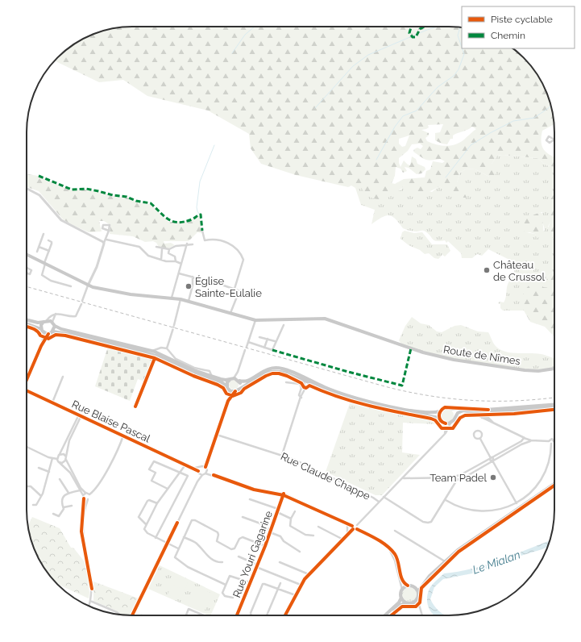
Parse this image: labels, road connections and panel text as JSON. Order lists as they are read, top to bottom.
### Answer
{
  "streets": {
    "main road": ["Route de Nîmes"],
    "street": ["Rue Blaise Pascal", "Rue Claude Chappe", "Rue Youri Gagarine"]
  },
  "water": ["Le Mialan"],
  "places": ["Château de Crussol", "Église Sainte-Eulalie", "Team Padel"],
  "legend": ["Piste cyclable", "Chemin"]
}
